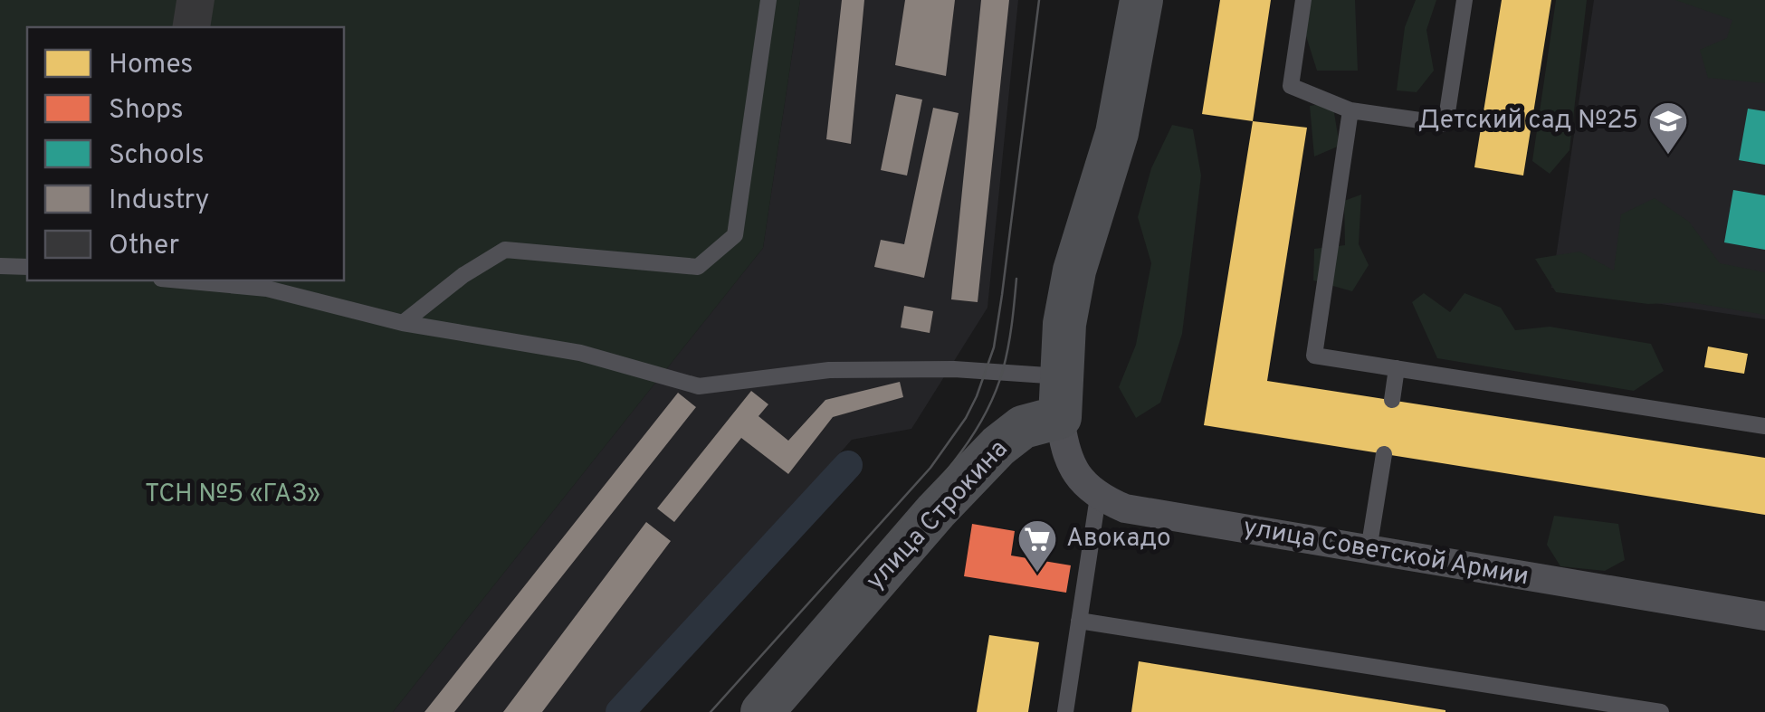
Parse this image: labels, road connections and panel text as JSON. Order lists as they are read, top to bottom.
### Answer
{
  "streets": {
    "street": ["улица Строкина", "улица Советской Армии"]
  },
  "parks": ["ТСН №5 «ГАЗ»"],
  "places": {
    "school or university": ["Детский сад №25"],
    "supermarket": ["Авокадо"]
  },
  "legend": [
    "Homes",
    "Shops",
    "Schools",
    "Industry",
    "Other"
  ]
}
